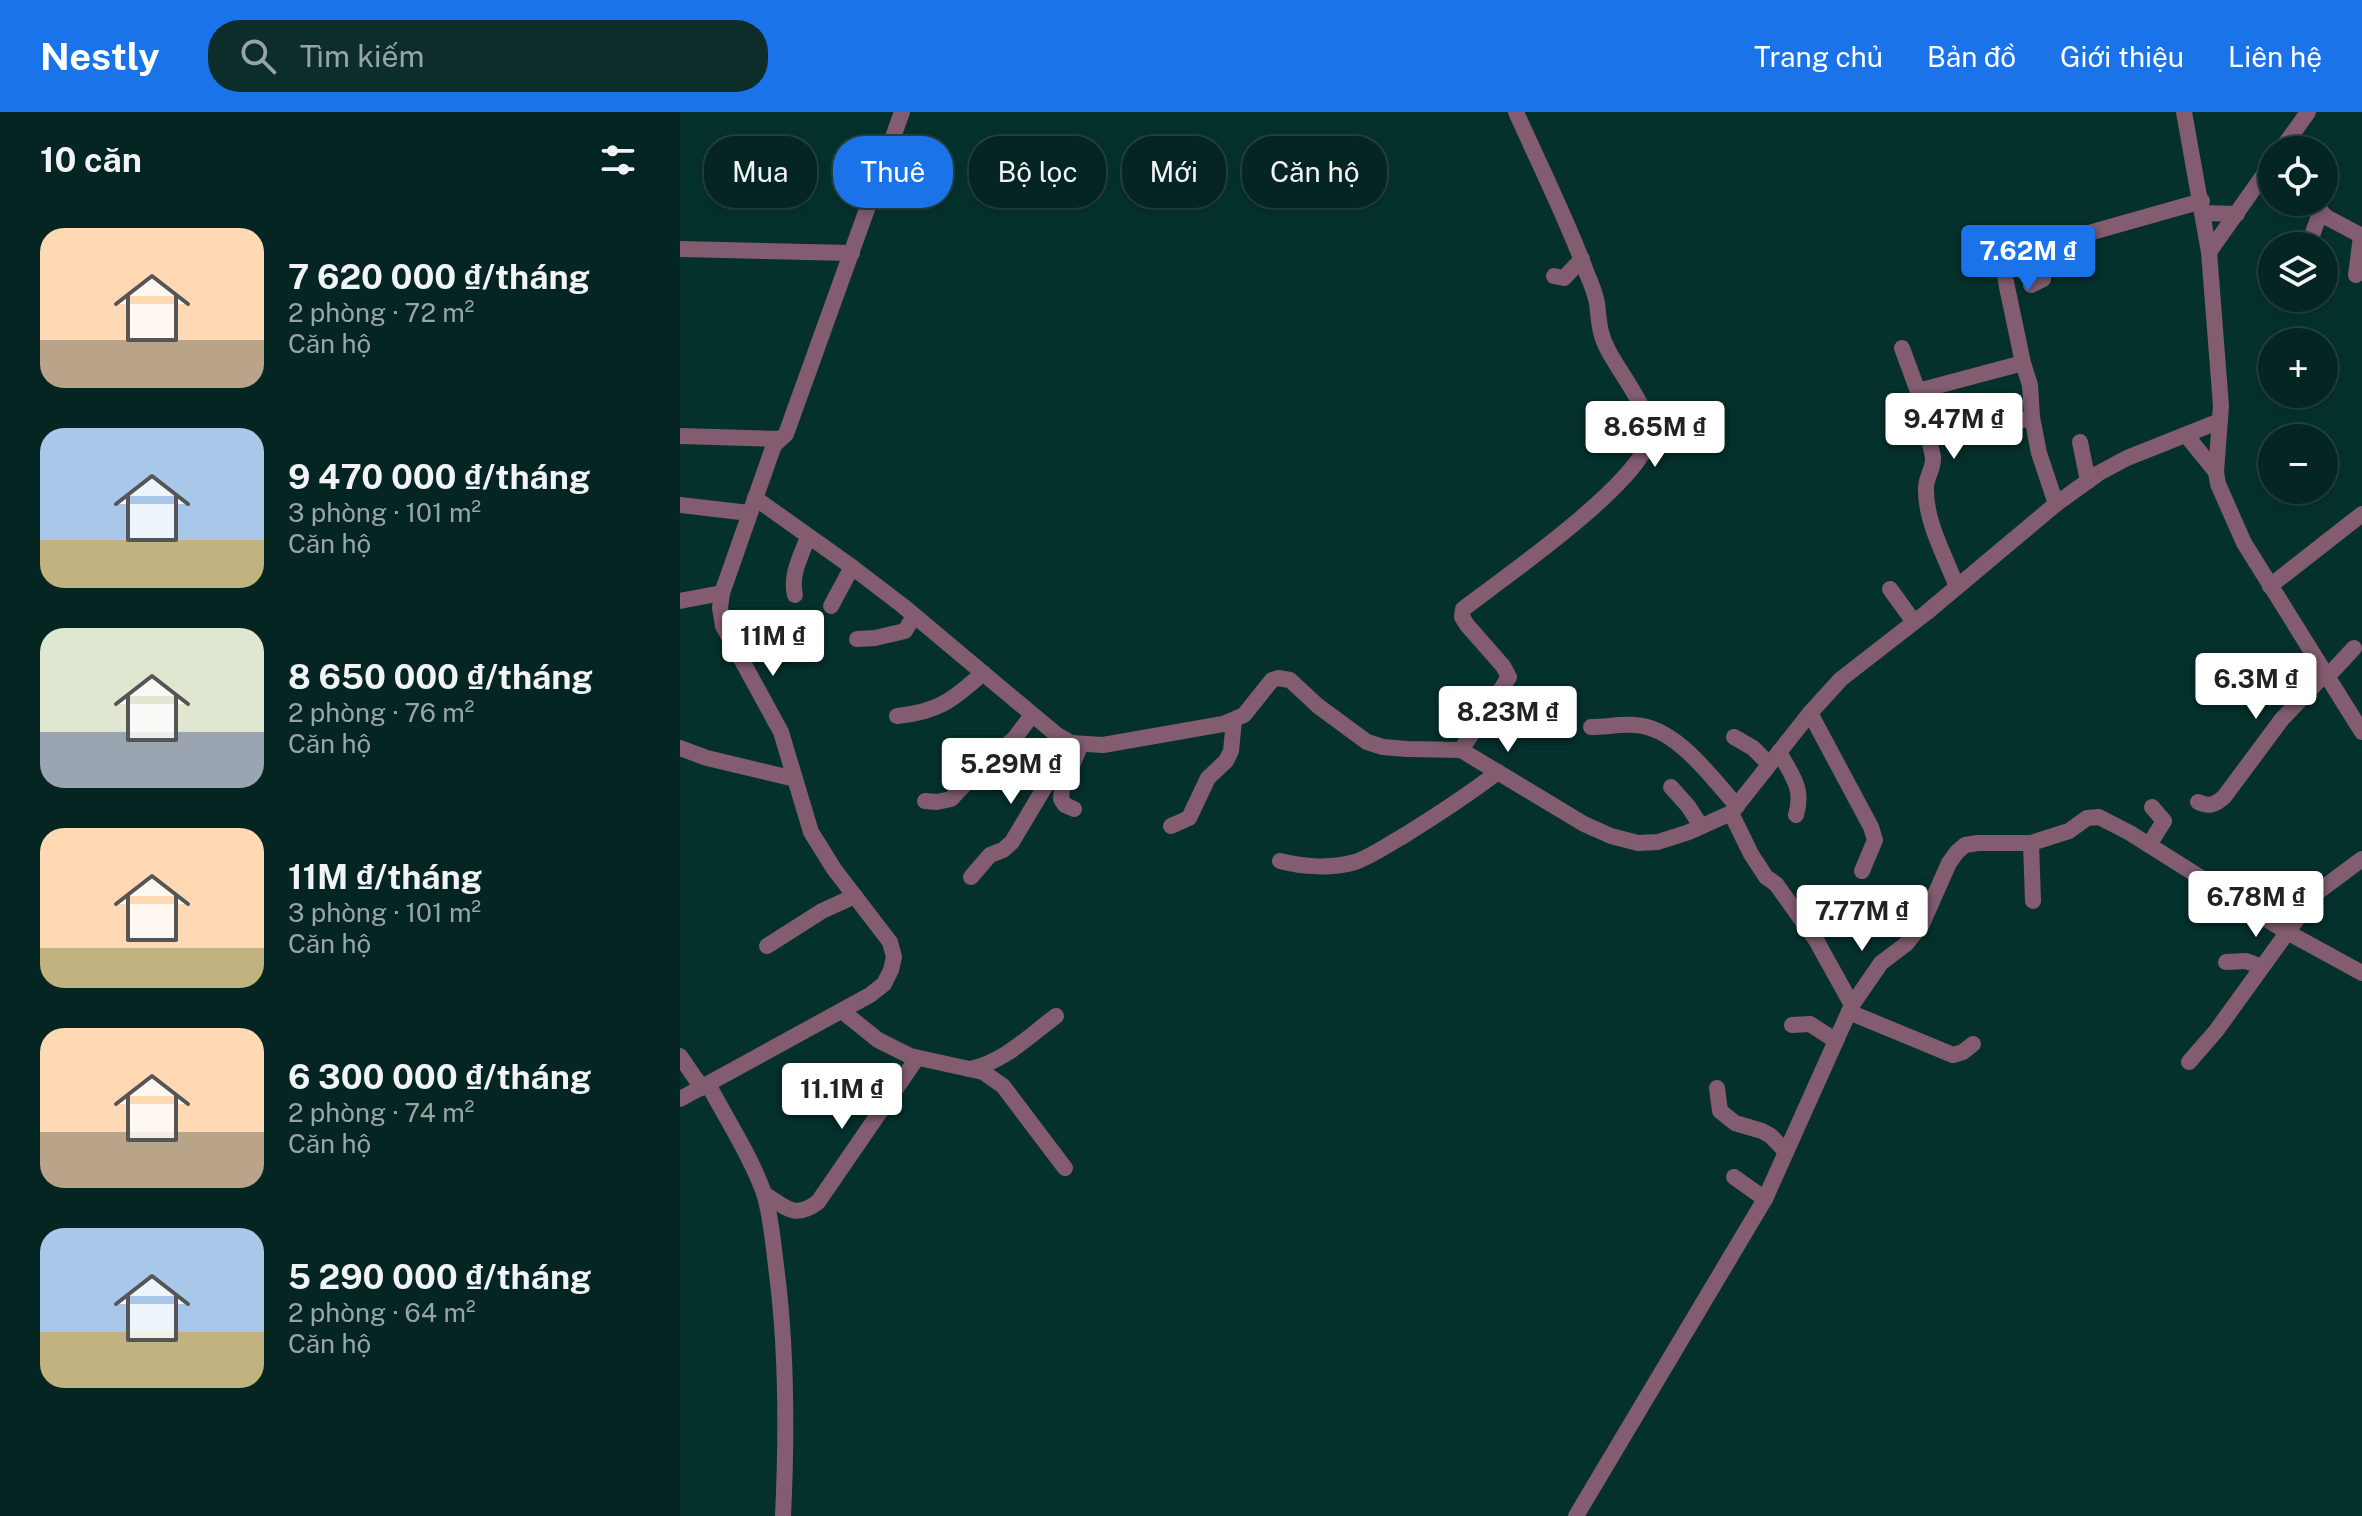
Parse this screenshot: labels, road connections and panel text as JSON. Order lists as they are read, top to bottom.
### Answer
{
  "page": {
    "header": "Nestly",
    "search": "Tìm kiếm",
    "nav": [
      "Trang chủ",
      "Bản đồ",
      "Giới thiệu",
      "Liên hệ"
    ],
    "heading": "10 căn",
    "map_buttons": ["+", "−"],
    "chip": [
      "Mua",
      "Thuê",
      "Bộ lọc",
      "Mới",
      "Căn hộ"
    ],
    "list": [
      {
        "name": "7 620 000 ₫/tháng",
        "note": "2 phòng · 72 m² · Căn hộ"
      },
      {
        "name": "9 470 000 ₫/tháng",
        "note": "3 phòng · 101 m² · Căn hộ"
      },
      {
        "name": "8 650 000 ₫/tháng",
        "note": "2 phòng · 76 m² · Căn hộ"
      },
      {
        "name": "11M ₫/tháng",
        "note": "3 phòng · 101 m² · Căn hộ"
      },
      {
        "name": "6 300 000 ₫/tháng",
        "note": "2 phòng · 74 m² · Căn hộ"
      },
      {
        "name": "5 290 000 ₫/tháng",
        "note": "2 phòng · 64 m² · Căn hộ"
      }
    ],
    "price": [
      "7.62M ₫",
      "9.47M ₫",
      "8.65M ₫",
      "11M ₫",
      "6.3M ₫",
      "8.23M ₫",
      "5.29M ₫",
      "6.78M ₫",
      "7.77M ₫",
      "11.1M ₫"
    ]
  }
}
